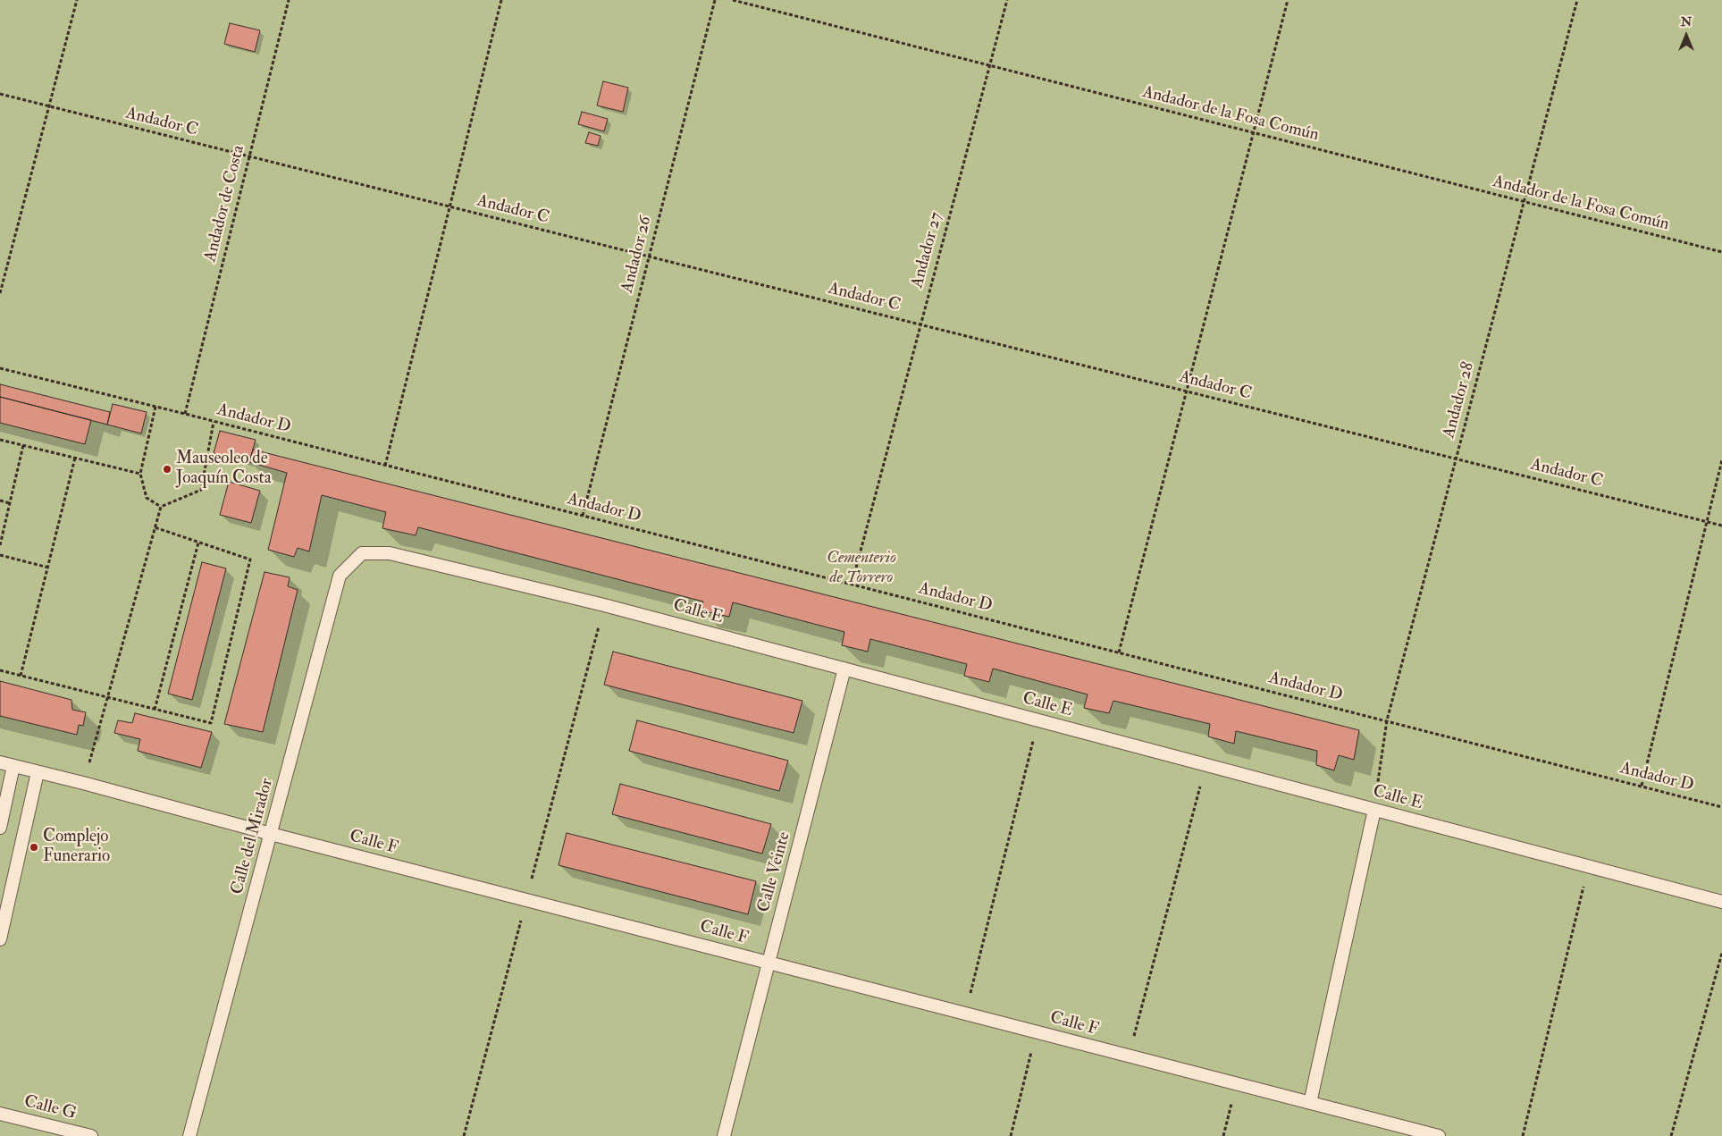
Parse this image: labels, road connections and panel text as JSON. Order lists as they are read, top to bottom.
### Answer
{
  "streets": {
    "lane": [
      "Calle E",
      "Calle del Mirador",
      "Calle F",
      "Calle Veinte",
      "Calle G"
    ],
    "path": [
      "Andador de la Fosa Común",
      "Andador C",
      "Andador de Costa",
      "Andador 27",
      "Andador 26",
      "Andador 28",
      "Andador D"
    ]
  },
  "crossings": [
    ["Andador de la Fosa Común", "Andador 27"],
    ["Andador de la Fosa Común", "Andador 28"],
    ["Andador C", "Andador de Costa"],
    ["Andador C", "Andador 27"],
    ["Andador C", "Andador 26"],
    ["Andador C", "Andador 28"],
    ["Andador de Costa", "Andador D"],
    ["Andador 27", "Andador D"],
    ["Andador 26", "Andador D"],
    ["Andador 28", "Andador D"],
    ["Andador 28", "Calle E"],
    ["Calle E", "Calle del Mirador"],
    ["Calle E", "Calle Veinte"],
    ["Calle del Mirador", "Calle F"],
    ["Calle F", "Calle Veinte"]
  ],
  "parks": ["Cementerio de Torrero"],
  "places": ["Mauseoleo de Joaquín Costa", "Complejo Funerario"],
  "north": "top"
}
